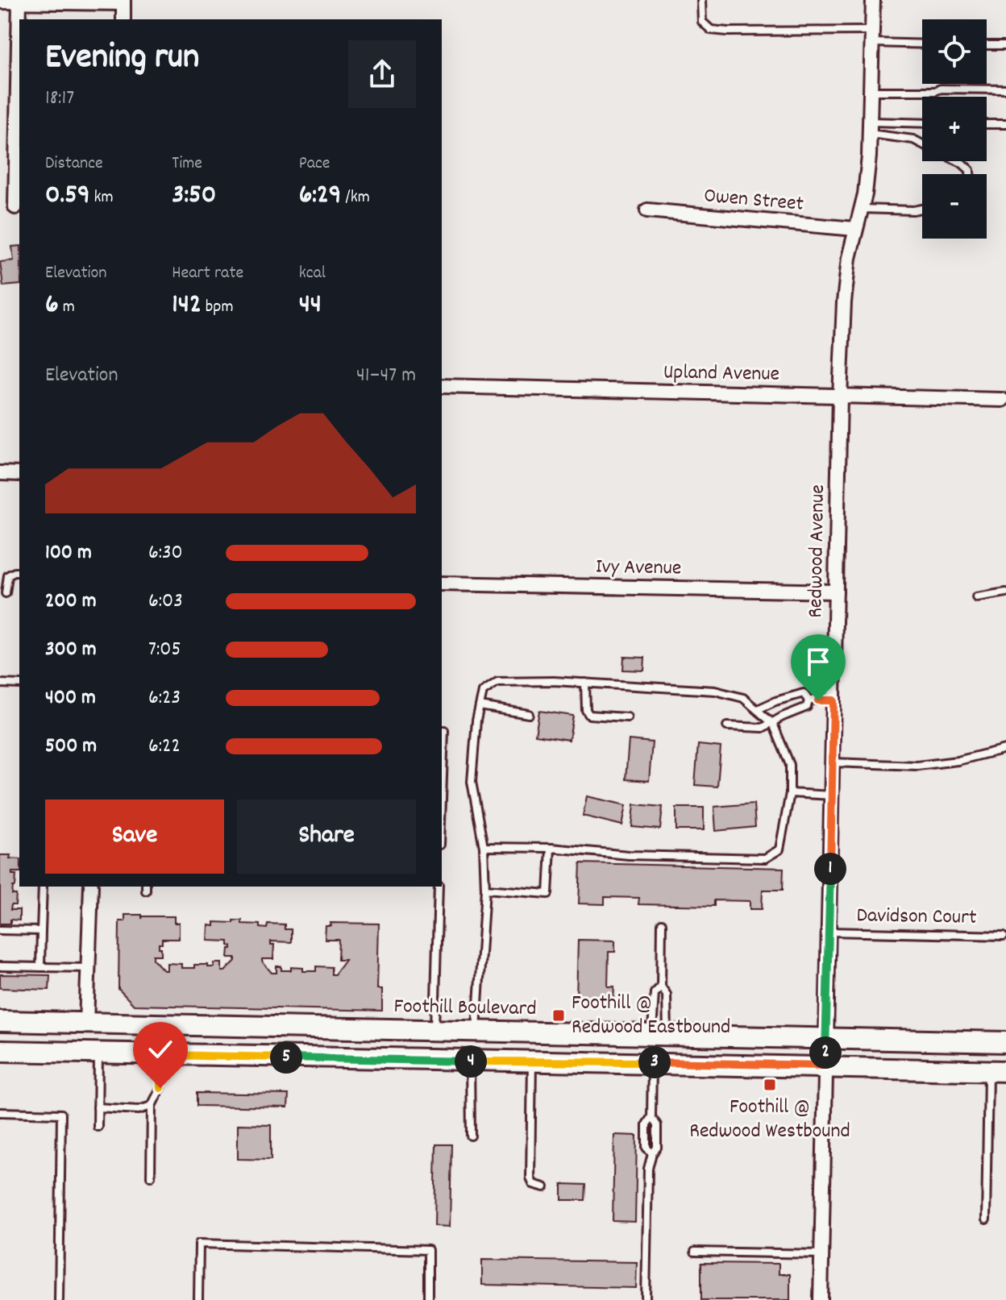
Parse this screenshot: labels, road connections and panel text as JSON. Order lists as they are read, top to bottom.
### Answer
{
  "streets": {
    "main road": ["Foothill Boulevard"],
    "street": [
      "Owen Street",
      "Upland Avenue",
      "Redwood Avenue",
      "Ivy Avenue"
    ],
    "lane": ["Davidson Court"]
  },
  "crossings": [
    ["Owen Street", "Redwood Avenue"],
    ["Upland Avenue", "Redwood Avenue"],
    ["Redwood Avenue", "Ivy Avenue"],
    ["Redwood Avenue", "Davidson Court"],
    ["Redwood Avenue", "Foothill Boulevard"]
  ],
  "places": {
    "transit": ["Foothill @ Redwood Eastbound", "Foothill @ Redwood Westbound"]
  },
  "page": {
    "map_buttons": ["+", "−"],
    "heading": ["Evening run", "18:17"],
    "stats": [
      ["Distance", "0.59 km"],
      ["Time", "3:50"],
      ["Pace", "6:29 /km"],
      ["Elevation", "6 m"],
      ["Heart rate", "142 bpm"],
      ["kcal", "44"]
    ],
    "chart": ["Elevation", "41–47 m"],
    "list": [
      {
        "name": "100 m",
        "note": "6:30"
      },
      {
        "name": "200 m",
        "note": "6:03"
      },
      {
        "name": "300 m",
        "note": "7:05"
      },
      {
        "name": "400 m",
        "note": "6:23"
      },
      {
        "name": "500 m",
        "note": "6:22"
      }
    ],
    "buttons": ["Save", "Share"],
    "pins": [
      "1",
      "2",
      "5",
      "4",
      "3"
    ]
  }
}
